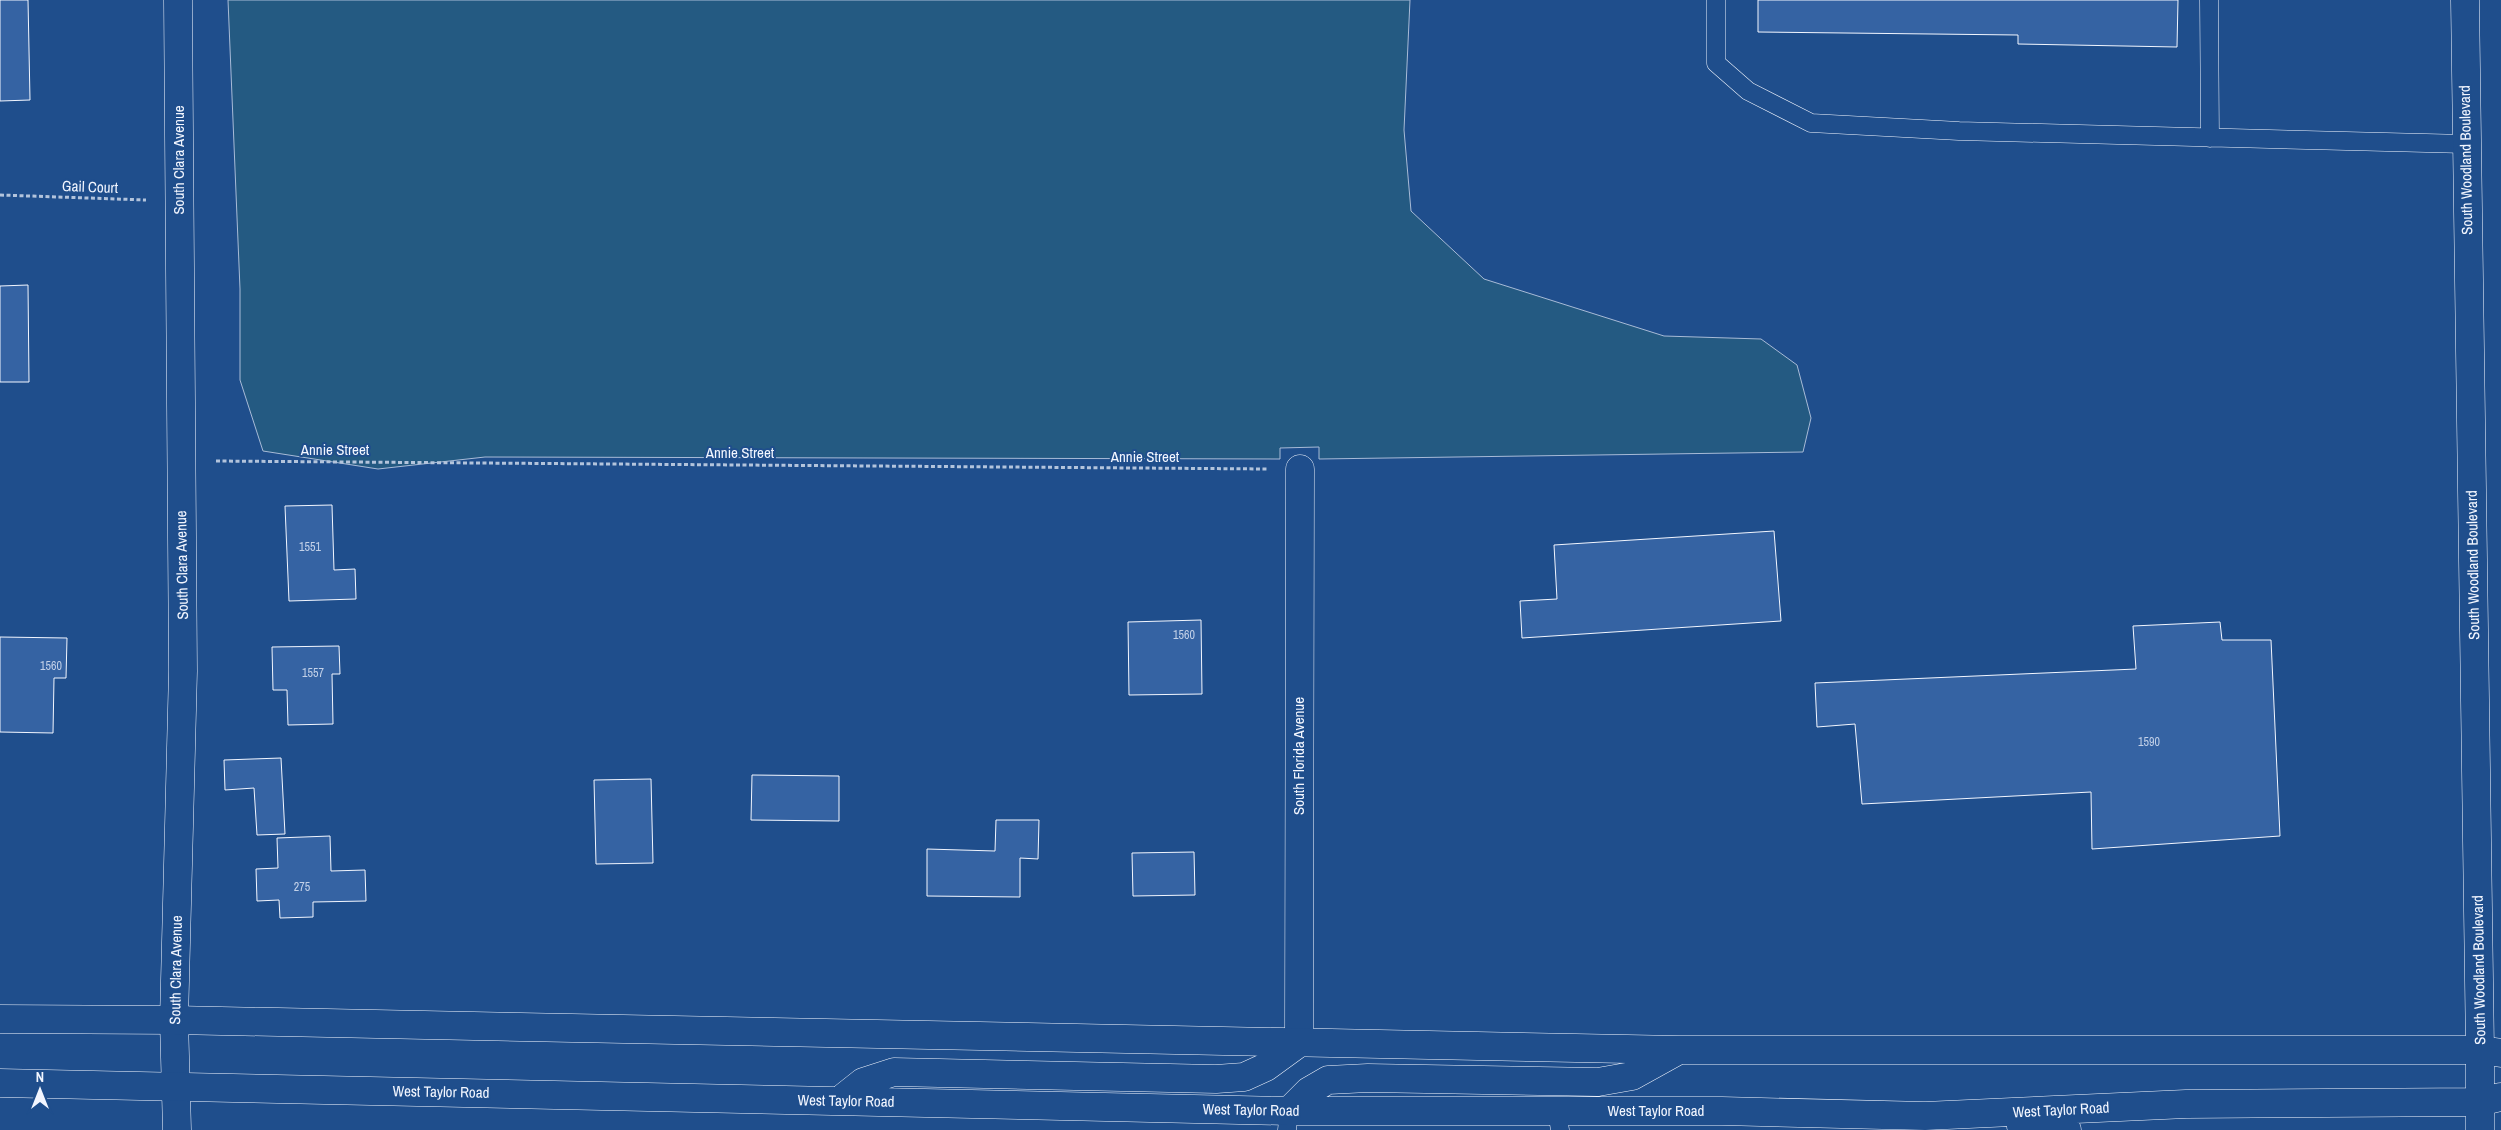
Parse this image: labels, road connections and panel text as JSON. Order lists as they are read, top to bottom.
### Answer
{
  "streets": {
    "main road": [
      "South Clara Avenue",
      "South Woodland Boulevard",
      "South Florida Avenue",
      "West Taylor Road"
    ],
    "path": ["Gail Court", "Annie Street"]
  },
  "crossings": [
    ["South Clara Avenue", "Gail Court"],
    ["South Clara Avenue", "Annie Street"],
    ["South Clara Avenue", "West Taylor Road"],
    ["South Woodland Boulevard", "West Taylor Road"],
    ["Annie Street", "South Florida Avenue"]
  ],
  "house_numbers": [
    "1551",
    "1560",
    "1560",
    "1557",
    "1590",
    "275"
  ],
  "north": "top"
}
